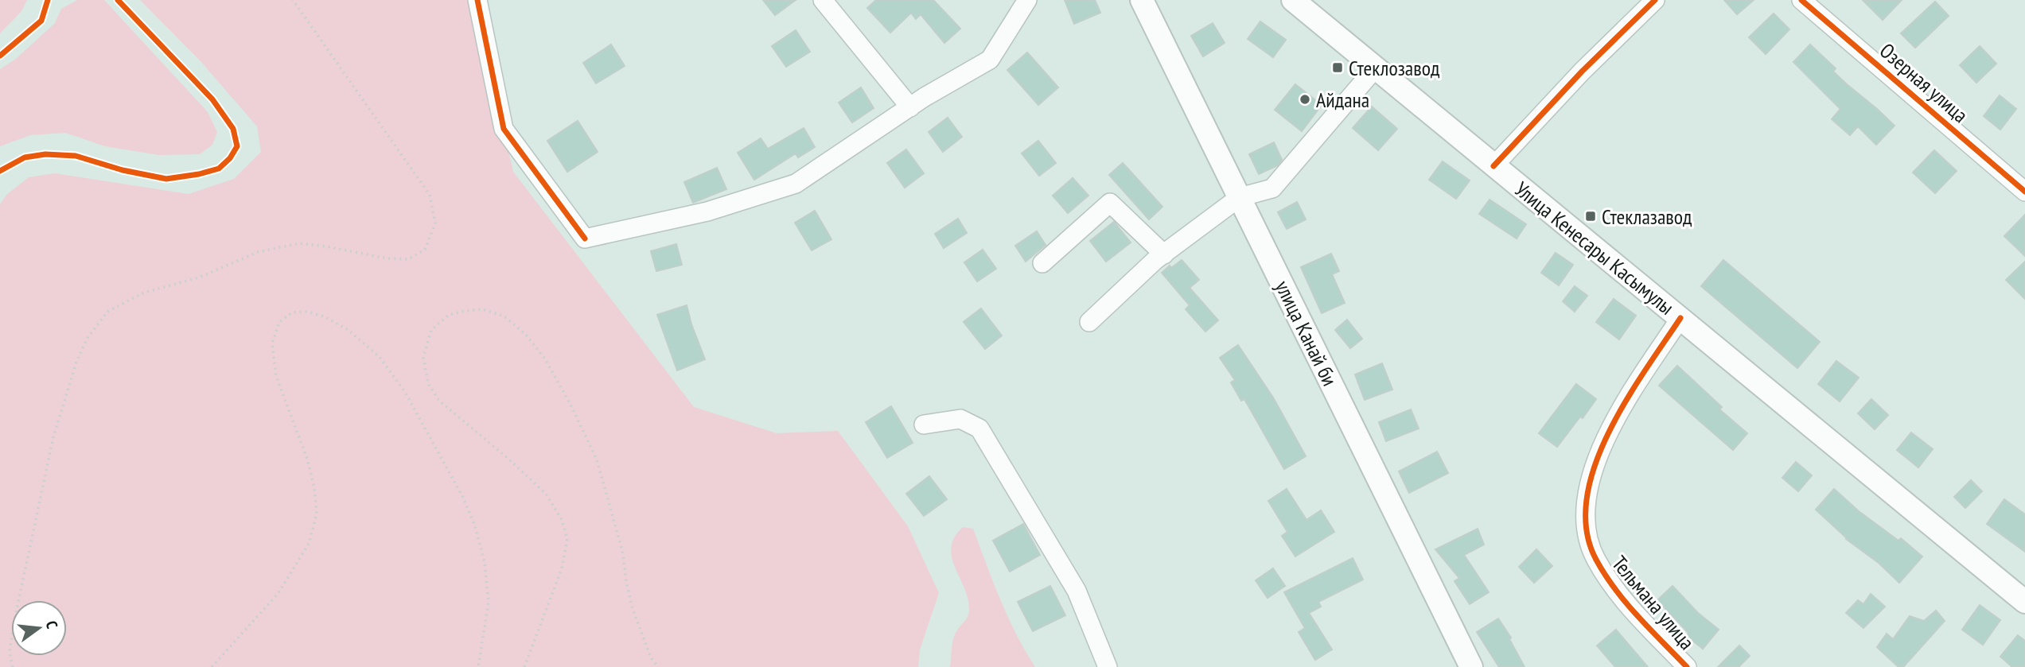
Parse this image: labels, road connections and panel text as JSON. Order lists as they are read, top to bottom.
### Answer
{
  "streets": {
    "main road": ["Улица Кенесары Касымулы", "улица Канай би"],
    "street": ["Озерная улица", "Тельмана улица"]
  },
  "crossings": [
    ["Улица Кенесары Касымулы", "Тельмана улица"]
  ],
  "places": {
    "transit": ["Стеклозавод", "Стеклазавод"],
    "other": ["Айдана"]
  },
  "north": "right"
}
